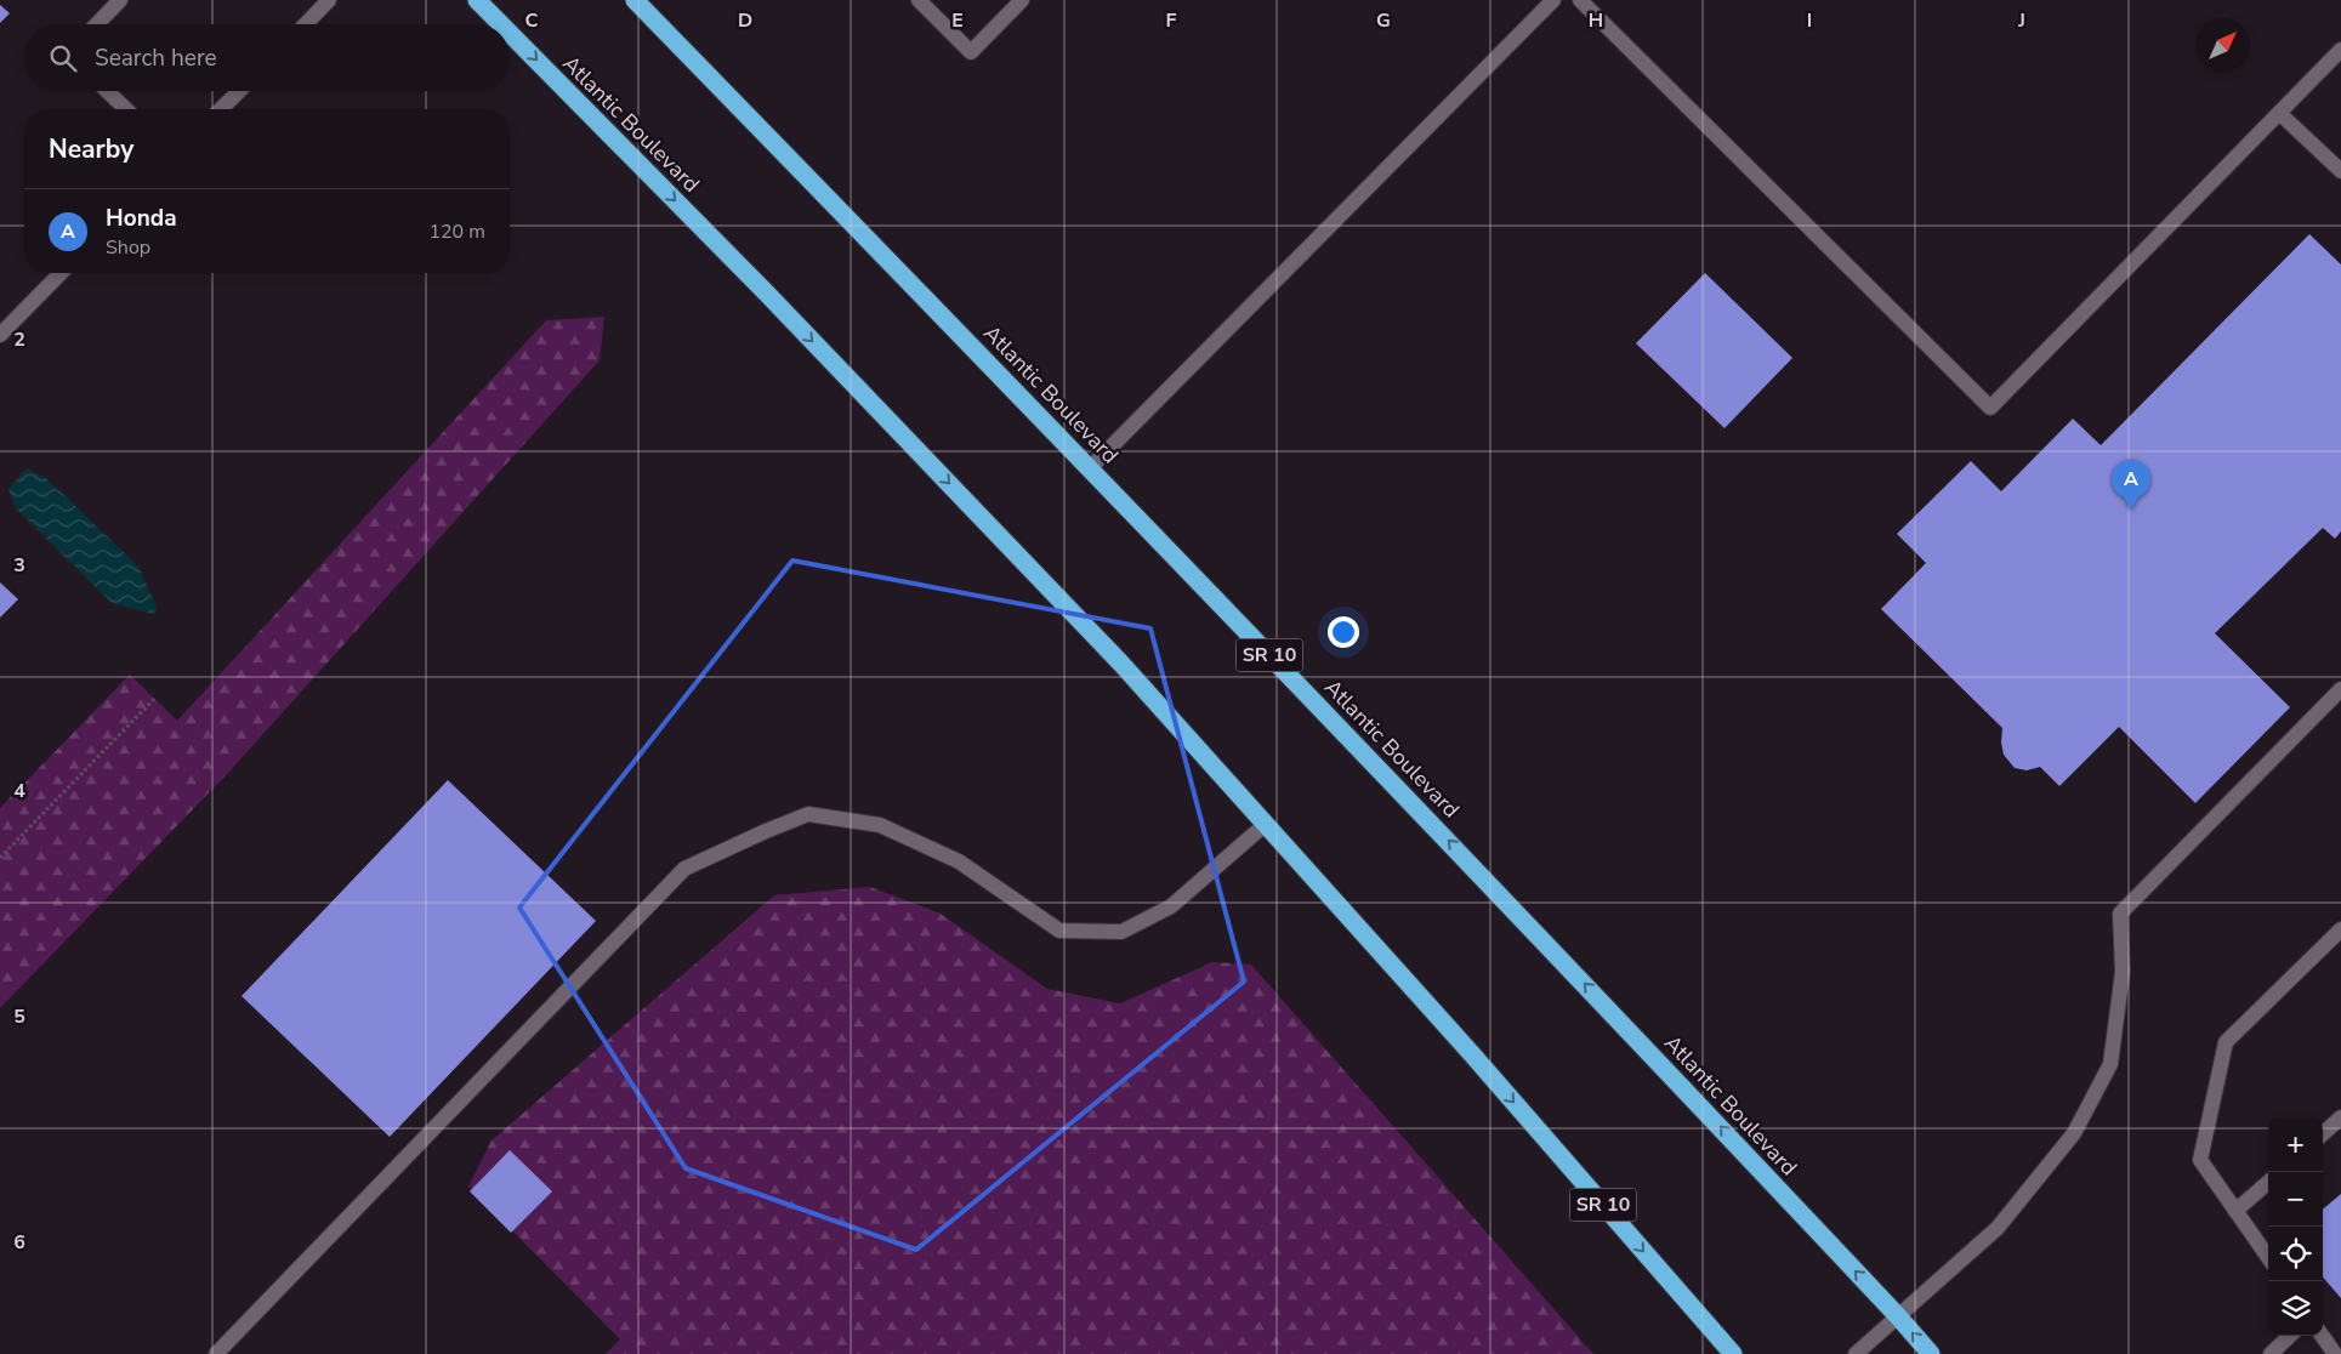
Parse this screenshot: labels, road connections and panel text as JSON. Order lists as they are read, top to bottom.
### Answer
{
  "streets": {
    "highway": ["Atlantic Boulevard", "SR 10"]
  },
  "north": "top right",
  "page": {
    "search": "Search here",
    "heading": "Nearby",
    "list": [
      {
        "mark": "A",
        "name": "Honda",
        "note": "Shop",
        "value": "120 m"
      }
    ],
    "pins": "A",
    "map_buttons": ["+", "−"]
  },
  "grid": {
    "columns": [
      "C",
      "D",
      "E",
      "F",
      "G",
      "H",
      "I",
      "J"
    ],
    "rows": [
      "2",
      "3",
      "4",
      "5",
      "6"
    ]
  }
}
